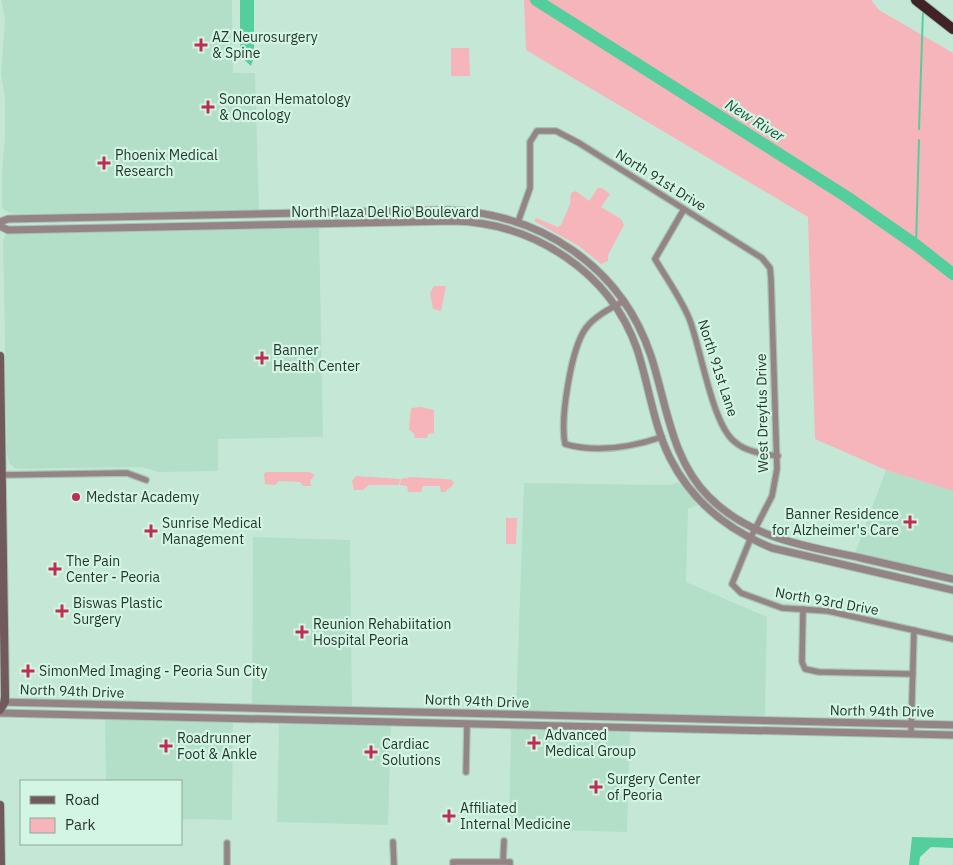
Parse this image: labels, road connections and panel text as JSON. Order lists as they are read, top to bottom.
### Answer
{
  "streets": {
    "street": [
      "North 91st Drive",
      "North Plaza Del Rio Boulevard",
      "North 91st Lane",
      "West Dreyfus Drive",
      "North 93rd Drive",
      "North 94th Drive"
    ]
  },
  "crossings": [
    ["North 91st Drive", "North Plaza Del Rio Boulevard"],
    ["North 91st Drive", "North 91st Lane"],
    ["North 91st Drive", "West Dreyfus Drive"],
    ["North Plaza Del Rio Boulevard", "West Dreyfus Drive"],
    ["North 91st Lane", "West Dreyfus Drive"],
    ["West Dreyfus Drive", "North 93rd Drive"]
  ],
  "water": ["New River"],
  "places": {
    "health": [
      "AZ Neurosurgery & Spine",
      "Sonoran Hematology & Oncology",
      "Phoenix Medical Research",
      "Banner Health Center",
      "Banner Residence for Alzheimer's Care",
      "Sunrise Medical Management",
      "The Pain Center - Peoria",
      "Biswas Plastic Surgery",
      "Reunion Rehabiitation Hospital Peoria",
      "SimonMed Imaging - Peoria Sun City",
      "Advanced Medical Group",
      "Roadrunner Foot & Ankle",
      "Cardiac Solutions",
      "Surgery Center of Peoria",
      "Affiliated Internal Medicine"
    ],
    "other": ["Medstar Academy"]
  },
  "legend": ["Road", "Park"]
}
